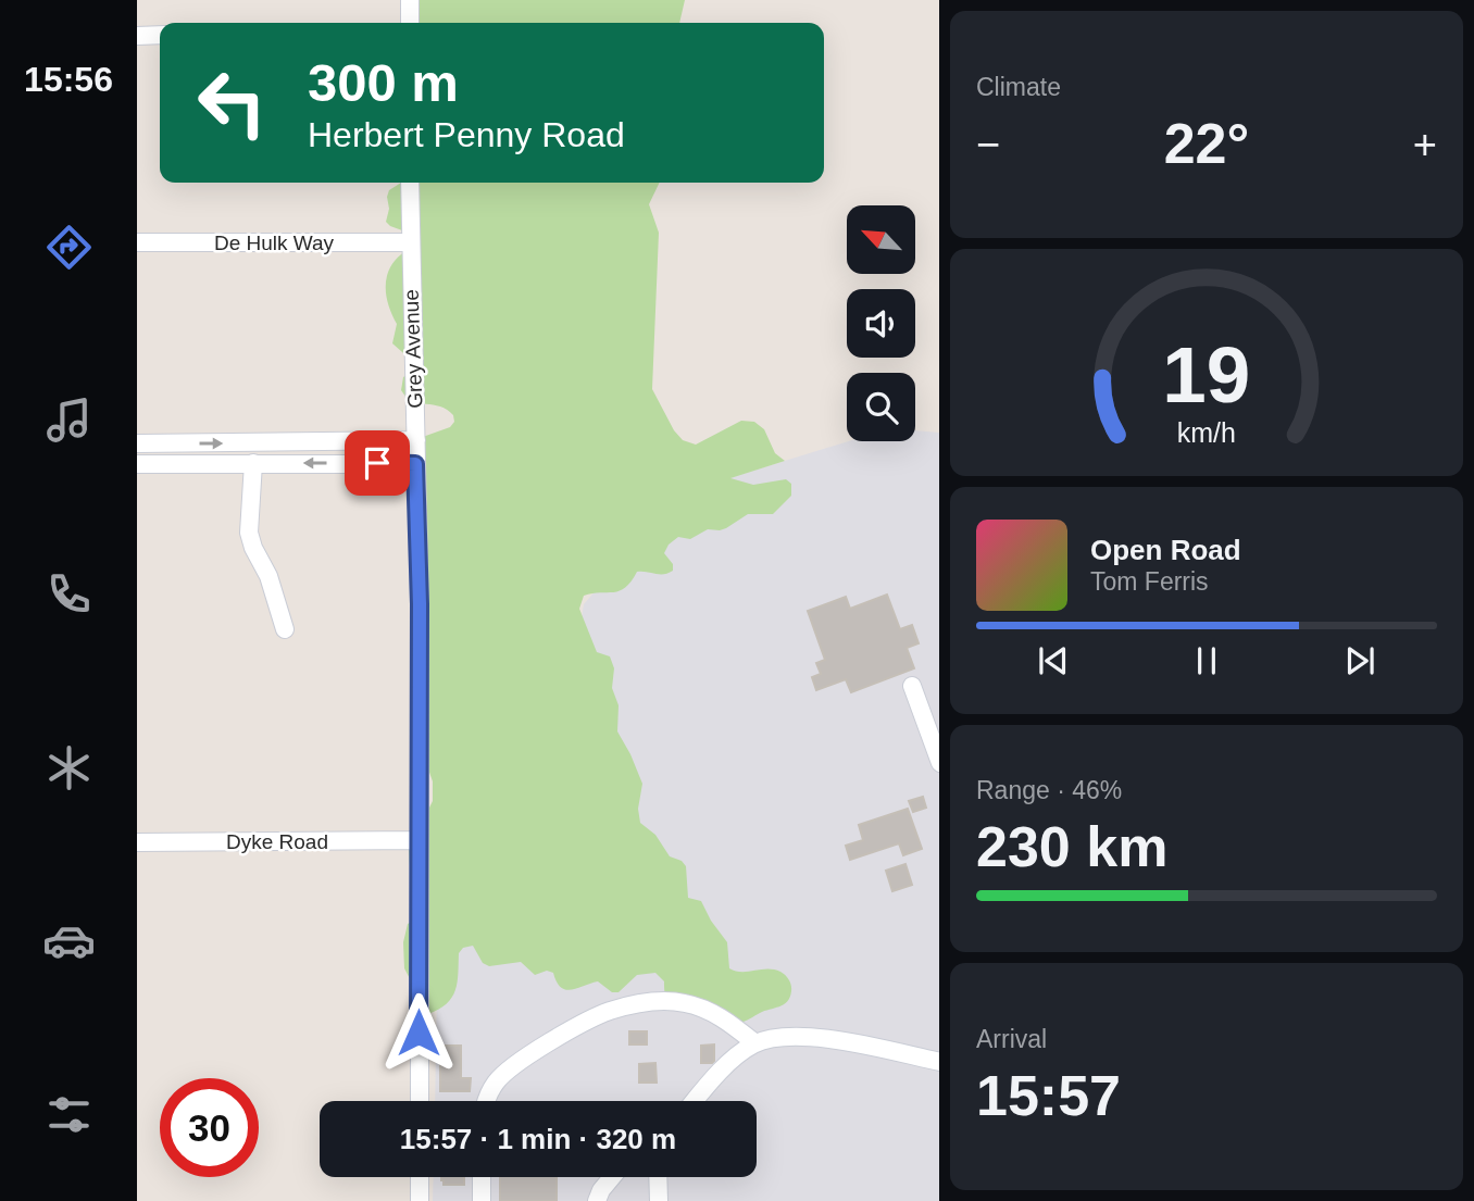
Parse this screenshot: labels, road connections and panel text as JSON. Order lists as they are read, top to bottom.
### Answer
{
  "streets": {
    "street": ["De Hulk Way", "Grey Avenue", "Dyke Road"]
  },
  "crossings": [
    ["De Hulk Way", "Grey Avenue"],
    ["Grey Avenue", "Dyke Road"]
  ],
  "north": "top left",
  "page": {
    "tabs": "15:56",
    "tile": [
      "Climate",
      ["Range · 46%", "230 km"],
      ["Arrival", "15:57"]
    ],
    "turn": ["300 m", "Herbert Penny Road"],
    "heat": ["−", "22°", "+"],
    "song": ["Open Road", "Tom Ferris"],
    "limit": "30",
    "trip": "15:57 · 1 min · 320 m",
    "gauge": ["19", "km/h"]
  }
}
